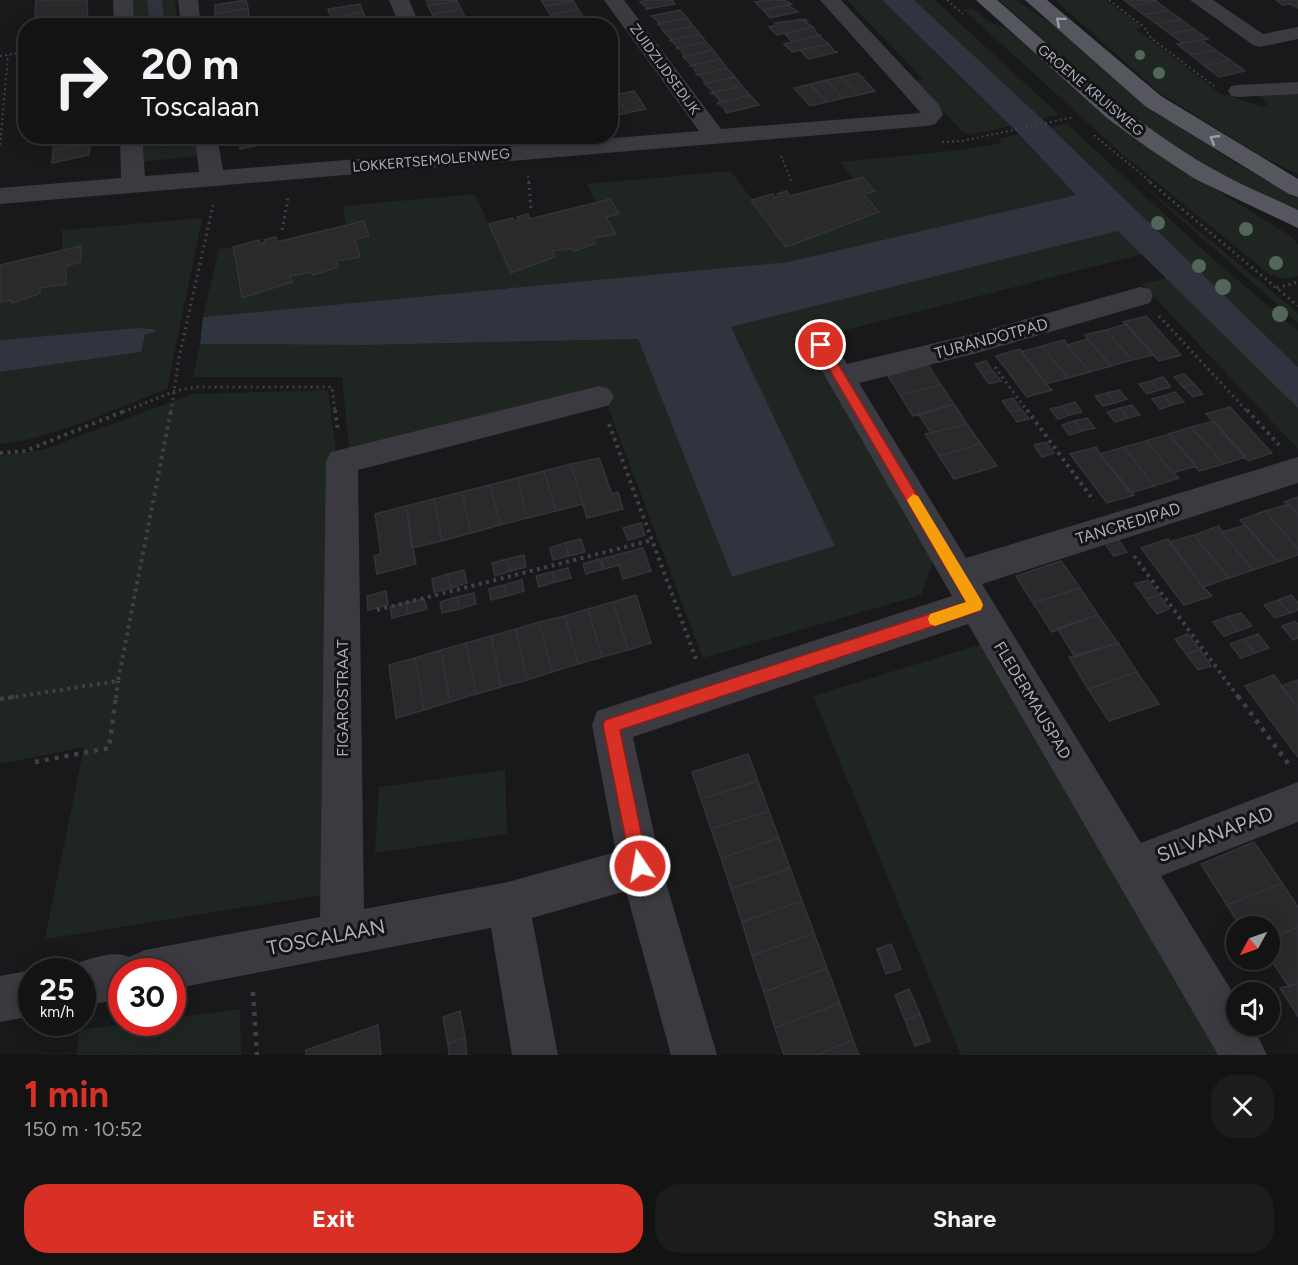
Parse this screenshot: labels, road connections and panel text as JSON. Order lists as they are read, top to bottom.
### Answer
{
  "streets": {
    "main road": ["GROENE KRUISWEG"],
    "street": [
      "ZUIDZIJDSEDIJK",
      "LOKKERTSEMOLENWEG",
      "TURANDOTPAD",
      "TANCREDIPAD",
      "FIGAROSTRAAT",
      "FLEDERMAUSPAD",
      "SILVANAPAD",
      "TOSCALAAN"
    ]
  },
  "crossings": [
    ["ZUIDZIJDSEDIJK", "LOKKERTSEMOLENWEG"],
    ["TURANDOTPAD", "FLEDERMAUSPAD"],
    ["TANCREDIPAD", "FLEDERMAUSPAD"],
    ["FIGAROSTRAAT", "TOSCALAAN"],
    ["FLEDERMAUSPAD", "SILVANAPAD"]
  ],
  "north": "bottom left",
  "page": {
    "turn": ["20 m", "Toscalaan"],
    "speed": "25 km/h",
    "limit": "30",
    "heading": ["1 min", "150 m · 10:52"],
    "buttons": ["Exit", "Share"]
  }
}
